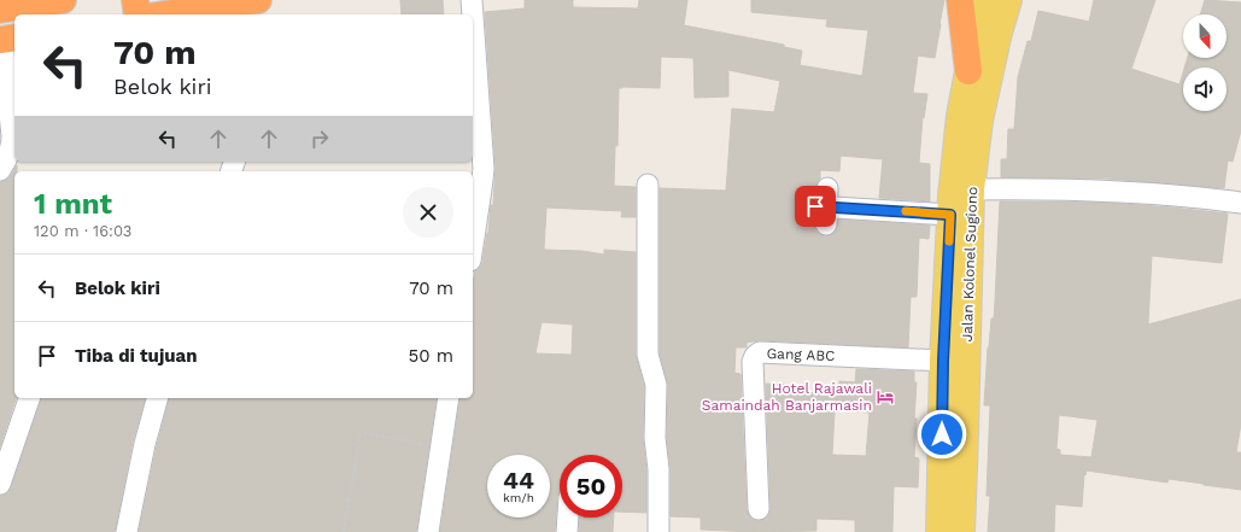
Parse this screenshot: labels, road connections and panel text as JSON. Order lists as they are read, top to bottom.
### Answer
{
  "streets": {
    "main road": ["Jalan Kolonel Sugiono"],
    "street": ["Gang ABC"]
  },
  "crossings": [
    ["Jalan Kolonel Sugiono", "Gang ABC"]
  ],
  "places": {
    "hotel": ["Hotel Rajawali Samaindah Banjarmasin"]
  },
  "north": "bottom",
  "page": {
    "turn": ["70 m", "Belok kiri"],
    "heading": ["1 mnt", "120 m · 16:03"],
    "list": [
      {
        "name": "Belok kiri",
        "value": "70 m"
      },
      {
        "name": "Tiba di tujuan",
        "value": "50 m"
      }
    ],
    "speed": "44 km/h",
    "limit": "50"
  }
}
